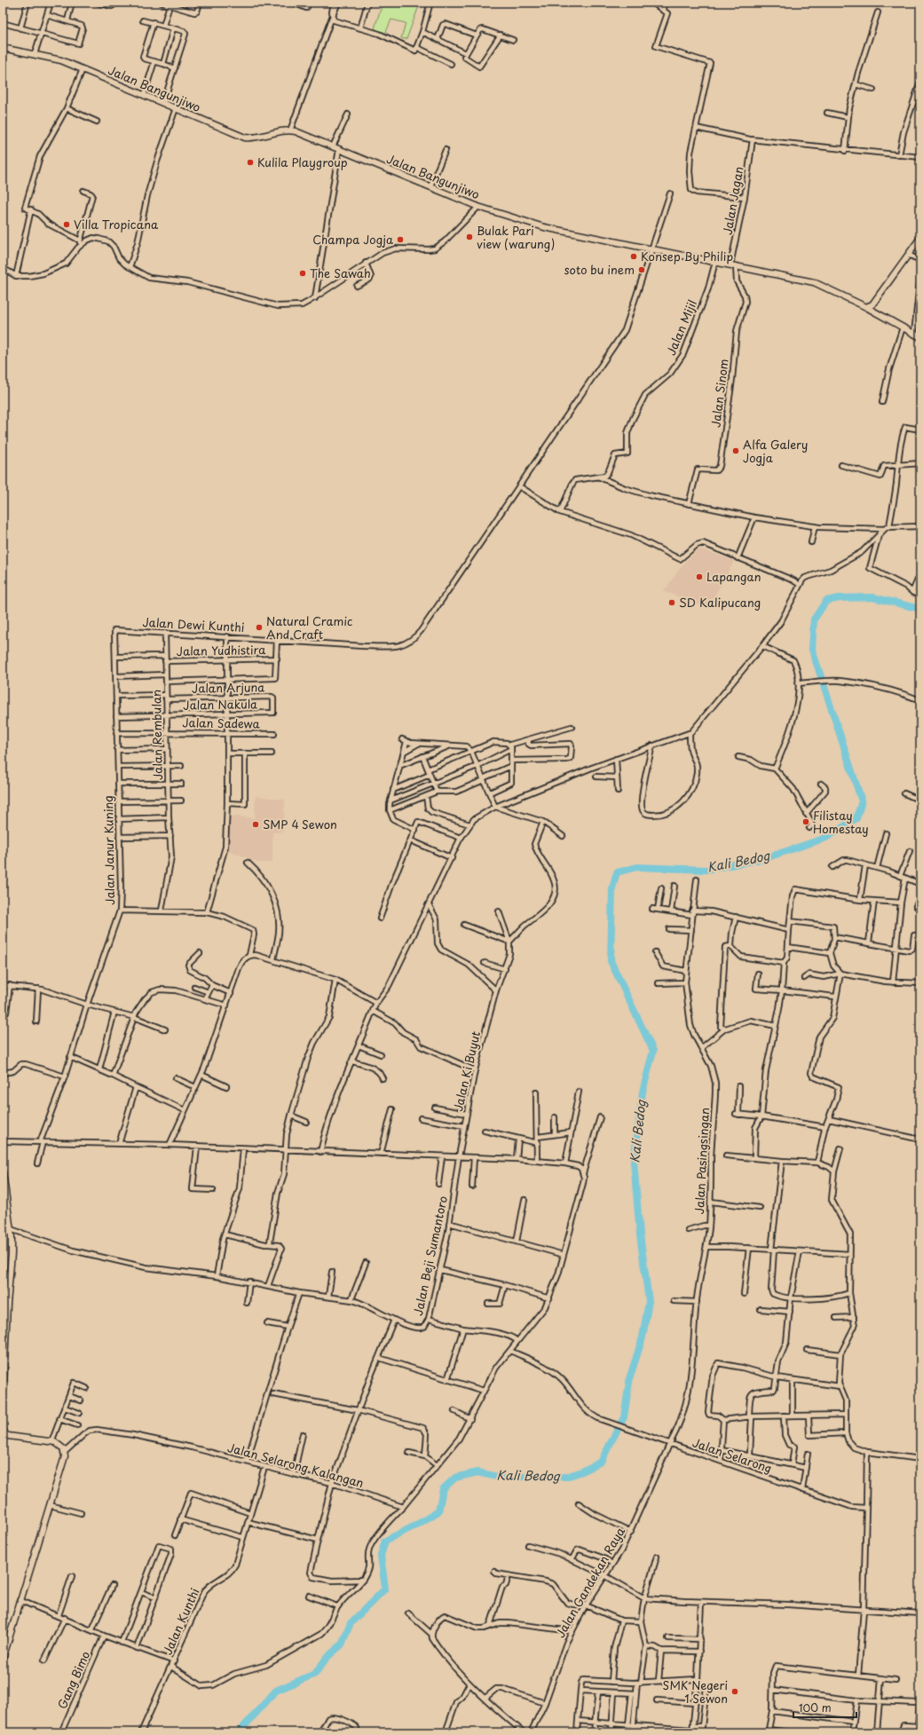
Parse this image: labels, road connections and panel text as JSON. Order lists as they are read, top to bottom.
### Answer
{
  "streets": {
    "main road": ["Jalan Bangunjiwo"],
    "street": [
      "Jalan Jagan",
      "Jalan Mijil",
      "Jalan Sinom",
      "Jalan Dewi Kunthi",
      "Jalan Yudhistira",
      "Jalan Arjuna",
      "Jalan Nakula",
      "Jalan Sadewa",
      "Jalan Rembulan",
      "Jalan Janur Kuning",
      "Jalan Ki Buyut",
      "Jalan Pasingsingan",
      "Jalan Beji Sumantoro",
      "Jalan Selarong",
      "Jalan Selarong Kalangan",
      "Jalan Gandekan Raya",
      "Jalan Kunthi",
      "Gang Bimo"
    ]
  },
  "crossings": [
    ["Jalan Bangunjiwo", "Jalan Jagan"],
    ["Jalan Bangunjiwo", "Jalan Mijil"],
    ["Jalan Bangunjiwo", "Jalan Sinom"],
    ["Jalan Bangunjiwo", "Jalan Dewi Kunthi"],
    ["Jalan Jagan", "Jalan Sinom"],
    ["Jalan Dewi Kunthi", "Jalan Yudhistira"],
    ["Jalan Dewi Kunthi", "Jalan Rembulan"],
    ["Jalan Dewi Kunthi", "Jalan Janur Kuning"],
    ["Jalan Yudhistira", "Jalan Rembulan"],
    ["Jalan Arjuna", "Jalan Nakula"],
    ["Jalan Arjuna", "Jalan Rembulan"],
    ["Jalan Arjuna", "Jalan Janur Kuning"],
    ["Jalan Nakula", "Jalan Rembulan"],
    ["Jalan Nakula", "Jalan Janur Kuning"],
    ["Jalan Sadewa", "Jalan Rembulan"],
    ["Jalan Sadewa", "Jalan Janur Kuning"],
    ["Jalan Ki Buyut", "Jalan Beji Sumantoro"],
    ["Jalan Pasingsingan", "Jalan Selarong"],
    ["Jalan Pasingsingan", "Jalan Gandekan Raya"],
    ["Jalan Selarong", "Jalan Gandekan Raya"],
    ["Jalan Selarong Kalangan", "Jalan Kunthi"]
  ],
  "water": ["Kali Bedog"],
  "places": [
    "Kulila Playgroup",
    "Villa Tropicana",
    "Bulak Pari view (warung)",
    "Champa Jogja",
    "Konsep By Philip",
    "soto bu inem",
    "The Sawah",
    "Alfa Galery Jogja",
    "Lapangan",
    "SD Kalipucang",
    "Natural Cramic And Craft",
    "Filistay Homestay",
    "SMP 4 Sewon",
    "SMK Negeri 1 Sewon"
  ],
  "scale_bar": "100 m"
}
